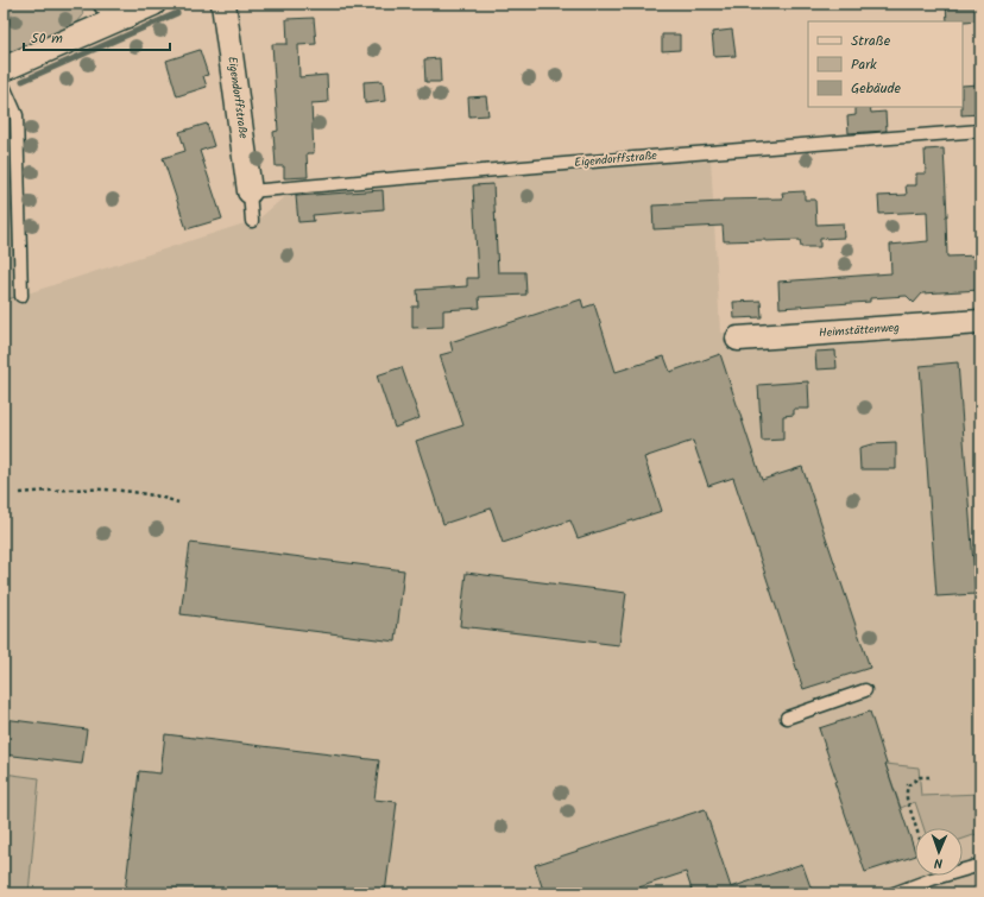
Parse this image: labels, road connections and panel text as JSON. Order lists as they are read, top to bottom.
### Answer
{
  "streets": {
    "street": ["Eigendorffstraße", "Heimstättenweg"]
  },
  "legend": ["Straße", "Park", "Gebäude"],
  "scale_bar": "50 m",
  "north": "bottom"
}
